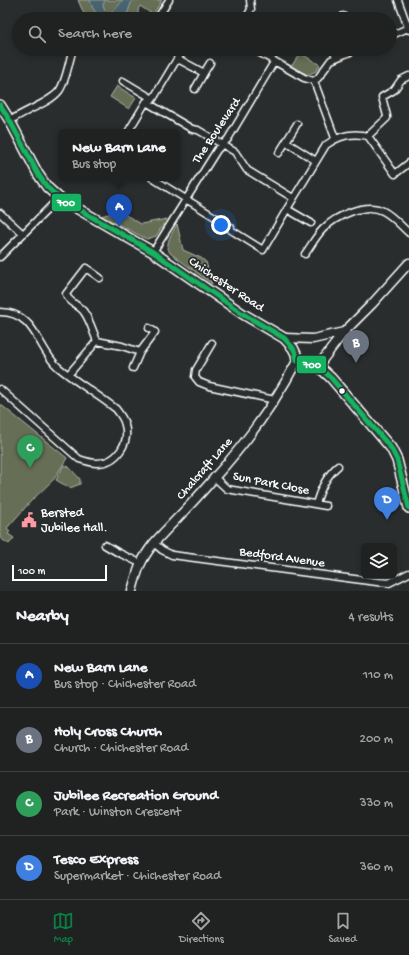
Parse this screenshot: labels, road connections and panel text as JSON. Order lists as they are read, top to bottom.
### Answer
{
  "streets": {
    "main road": ["Chichester Road"],
    "street": [
      "The Boulevard",
      "Chalcraft Lane",
      "Sun Park Close",
      "Bedford Avenue"
    ]
  },
  "crossings": [
    ["The Boulevard", "Chichester Road"],
    ["Chichester Road", "Chalcraft Lane"],
    ["Chalcraft Lane", "Sun Park Close"],
    ["Chalcraft Lane", "Bedford Avenue"]
  ],
  "places": {
    "public building": ["Bersted Jubilee Hall."]
  },
  "lines": ["transit line 700"],
  "scale_bar": "100 m",
  "page": {
    "search": "Search here",
    "popup": ["New Barn Lane", "Bus stop"],
    "pins": [
      "A",
      "B",
      "C",
      "D"
    ],
    "scale": "100 m",
    "heading": ["Nearby", "4 results"],
    "list": [
      {
        "mark": "A",
        "name": "New Barn Lane",
        "note": "Bus stop · Chichester Road",
        "value": "110 m"
      },
      {
        "mark": "B",
        "name": "Holy Cross Church",
        "note": "Church · Chichester Road",
        "value": "200 m"
      },
      {
        "mark": "C",
        "name": "Jubilee Recreation Ground",
        "note": "Park · Winston Crescent",
        "value": "330 m"
      },
      {
        "mark": "D",
        "name": "Tesco Express",
        "note": "Supermarket · Chichester Road",
        "value": "360 m"
      }
    ],
    "nav": ["Map", "Directions", "Saved"]
  }
}
